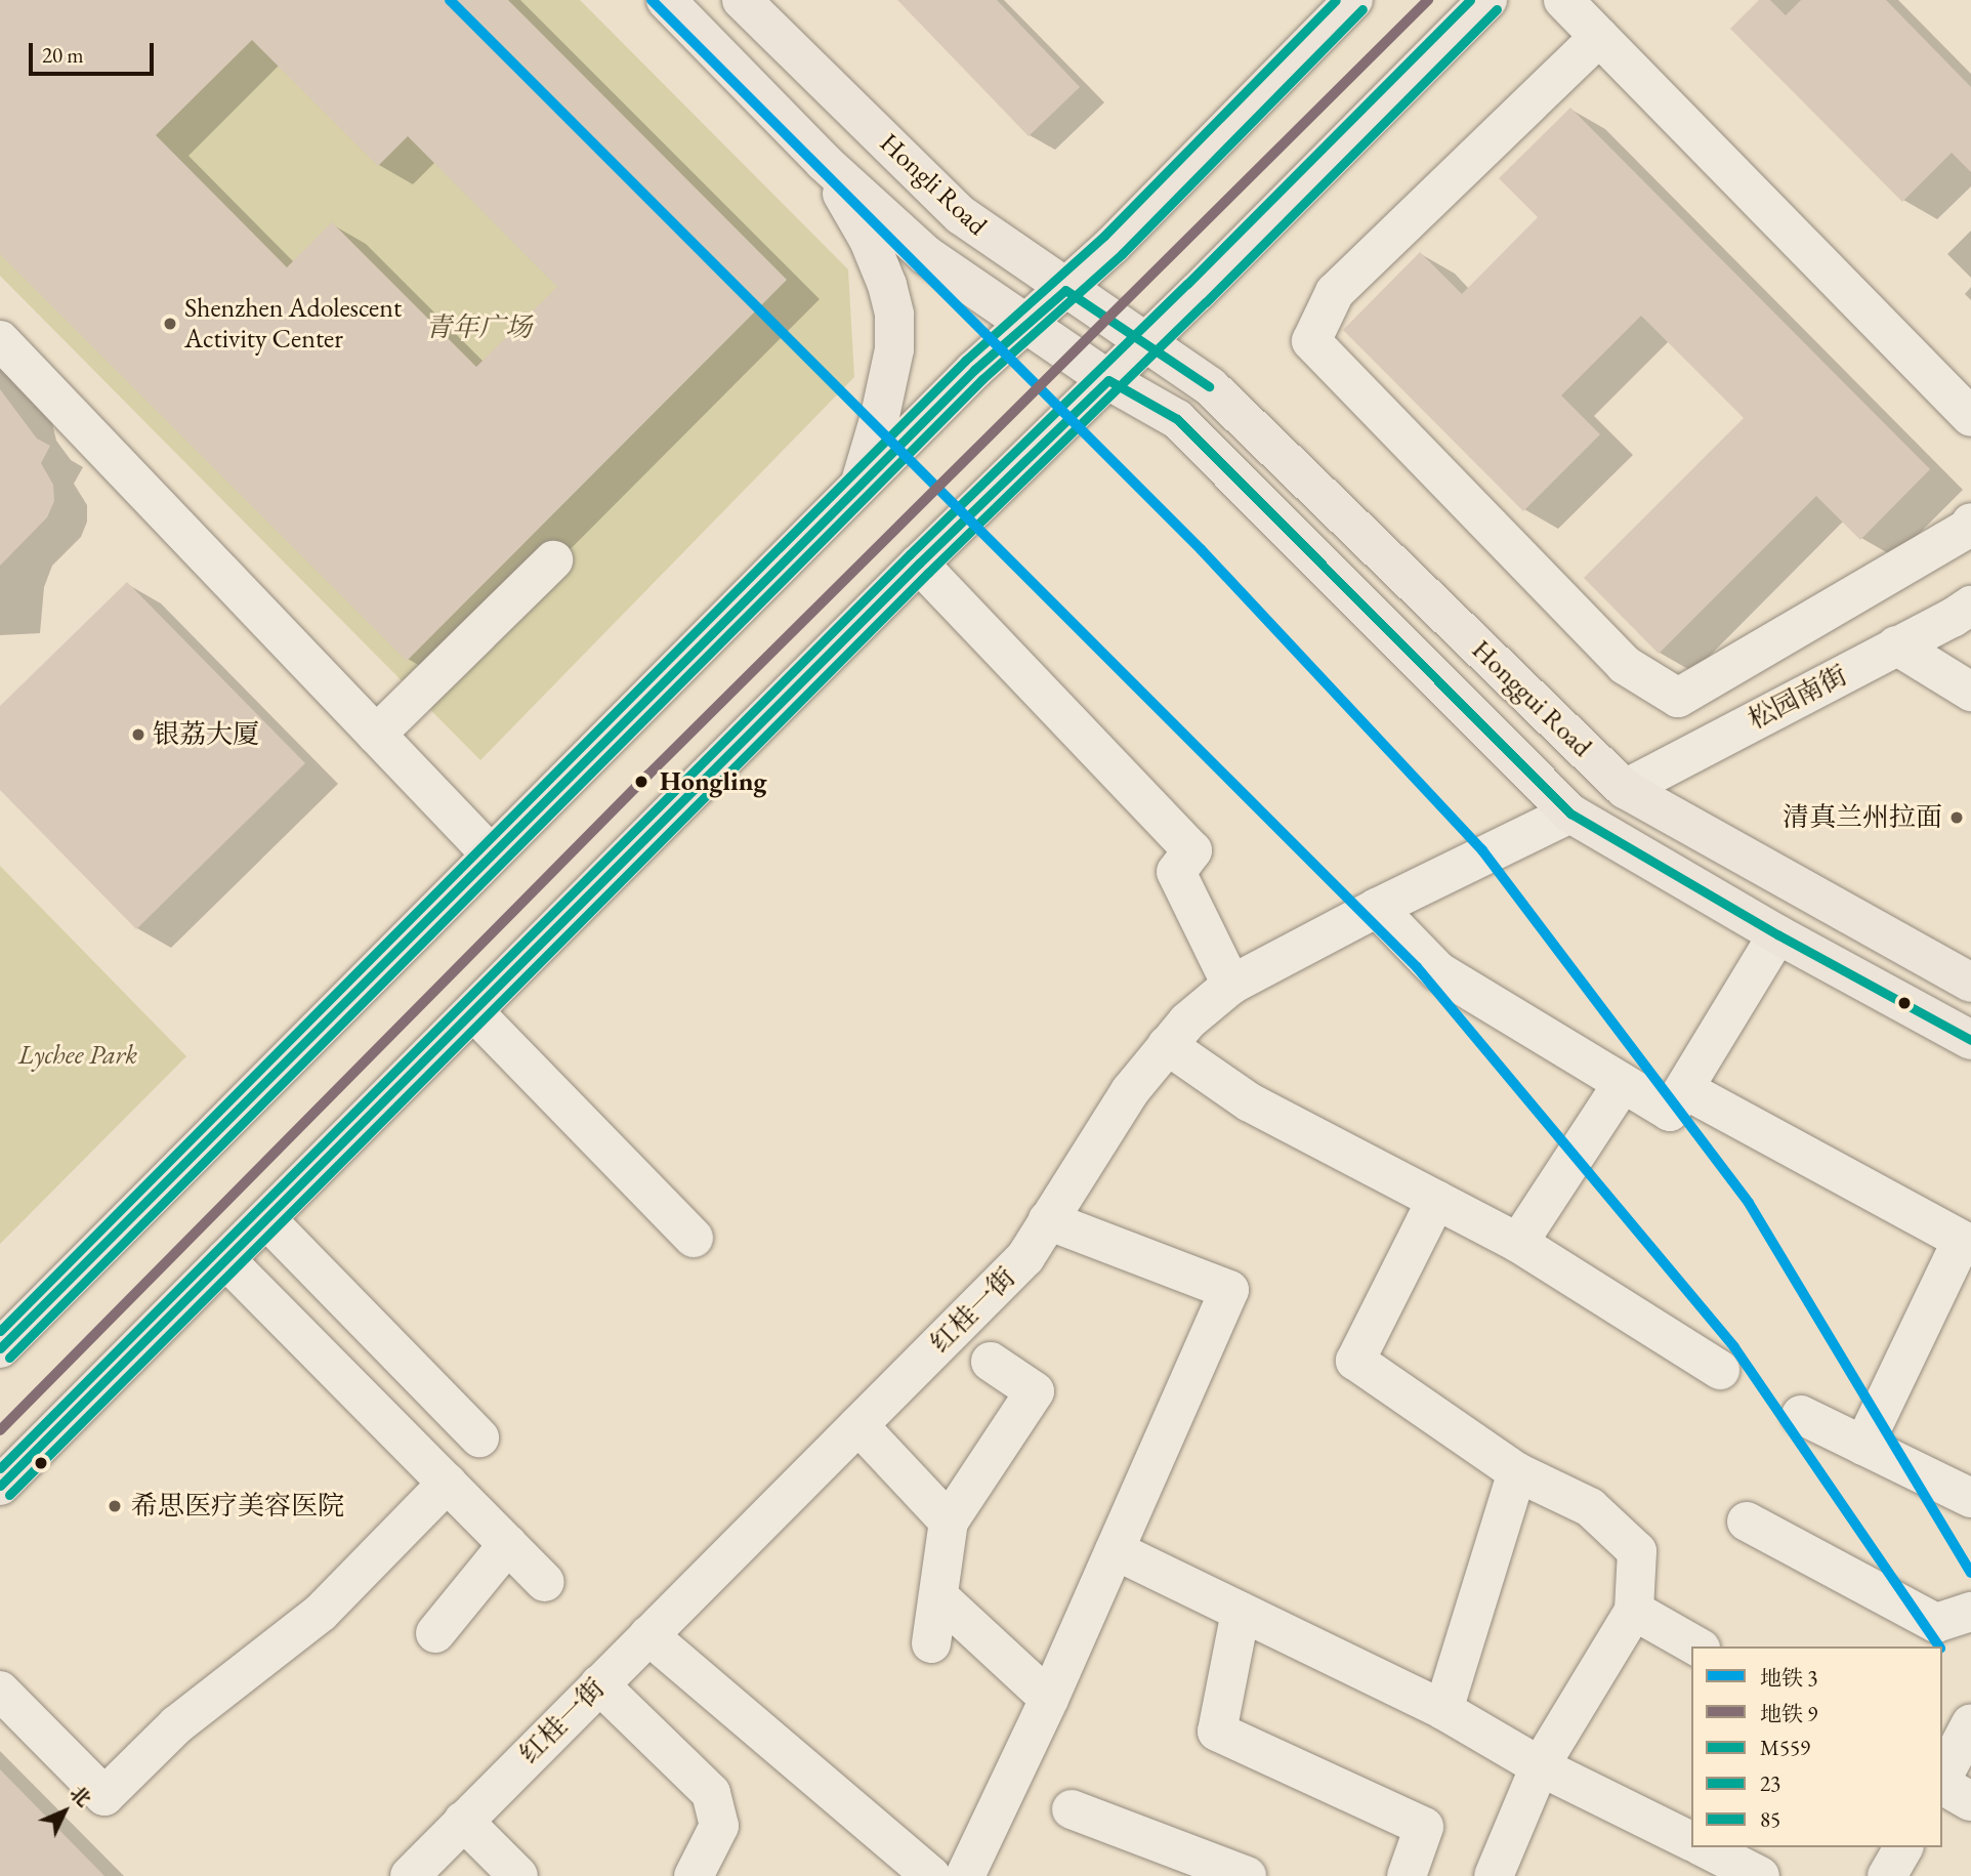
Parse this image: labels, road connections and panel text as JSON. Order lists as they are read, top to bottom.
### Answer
{
  "streets": {
    "main road": ["Hongli Road", "Honggui Road"],
    "street": ["松园南街", "红桂一街"]
  },
  "crossings": [
    ["Hongli Road", "Honggui Road"],
    ["松园南街", "Honggui Road"],
    ["Honggui Road", "红桂一街"]
  ],
  "parks": ["青年广场", "Lychee Park"],
  "places": [
    "Shenzhen Adolescent Activity Center",
    "银荔大厦",
    "Hongling",
    "清真兰州拉面",
    "希思医疗美容医院"
  ],
  "lines": [
    "metro line 3",
    "metro line 9",
    "transit line 85",
    "transit line 23",
    "transit line M559"
  ],
  "legend": [
    "地铁 3",
    "地铁 9",
    "M559",
    "23",
    "85"
  ],
  "scale_bar": "20 m",
  "north": "top right"
}
